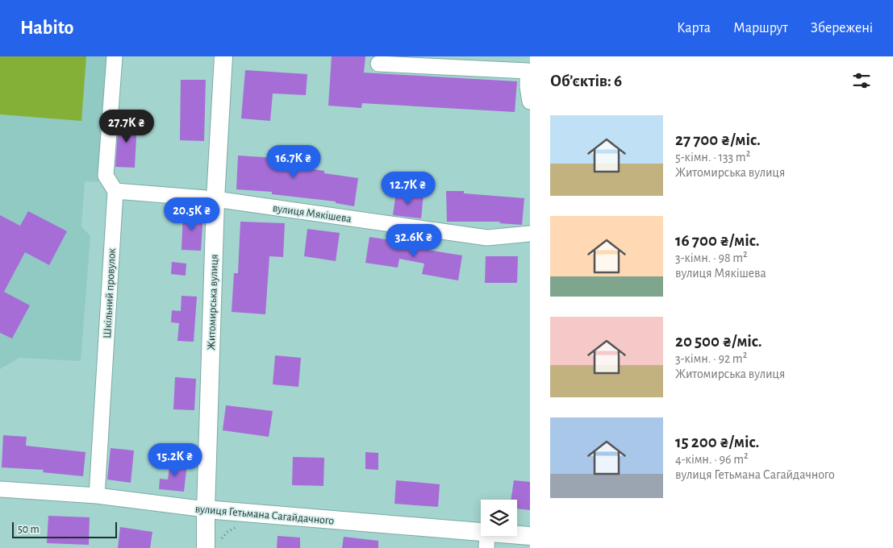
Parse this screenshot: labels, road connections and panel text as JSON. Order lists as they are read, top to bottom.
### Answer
{
  "streets": {
    "main road": ["Житомирська вулиця", "вулиця Гетьмана Сагайдачного"],
    "street": ["вулиця Мякішева", "Шкільний провулок"]
  },
  "crossings": [
    ["вулиця Мякішева", "Житомирська вулиця"],
    ["Шкільний провулок", "вулиця Гетьмана Сагайдачного"],
    ["Житомирська вулиця", "вулиця Гетьмана Сагайдачного"]
  ],
  "scale_bar": "50 m",
  "page": {
    "header": "Habito",
    "nav": ["Карта", "Маршрут", "Збережені"],
    "heading": "Об’єктів: 6",
    "list": [
      {
        "name": "27 700 ₴/міс.",
        "note": "5-кімн. · 133 m² · Житомирська вулиця"
      },
      {
        "name": "16 700 ₴/міс.",
        "note": "3-кімн. · 98 m² · вулиця Мякішева"
      },
      {
        "name": "20 500 ₴/міс.",
        "note": "3-кімн. · 92 m² · Житомирська вулиця"
      },
      {
        "name": "15 200 ₴/міс.",
        "note": "4-кімн. · 96 m² · вулиця Гетьмана Сагайдачного"
      }
    ],
    "price": [
      "27.7K ₴",
      "16.7K ₴",
      "12.7K ₴",
      "20.5K ₴",
      "32.6K ₴",
      "15.2K ₴"
    ],
    "scale": "50 m"
  }
}
